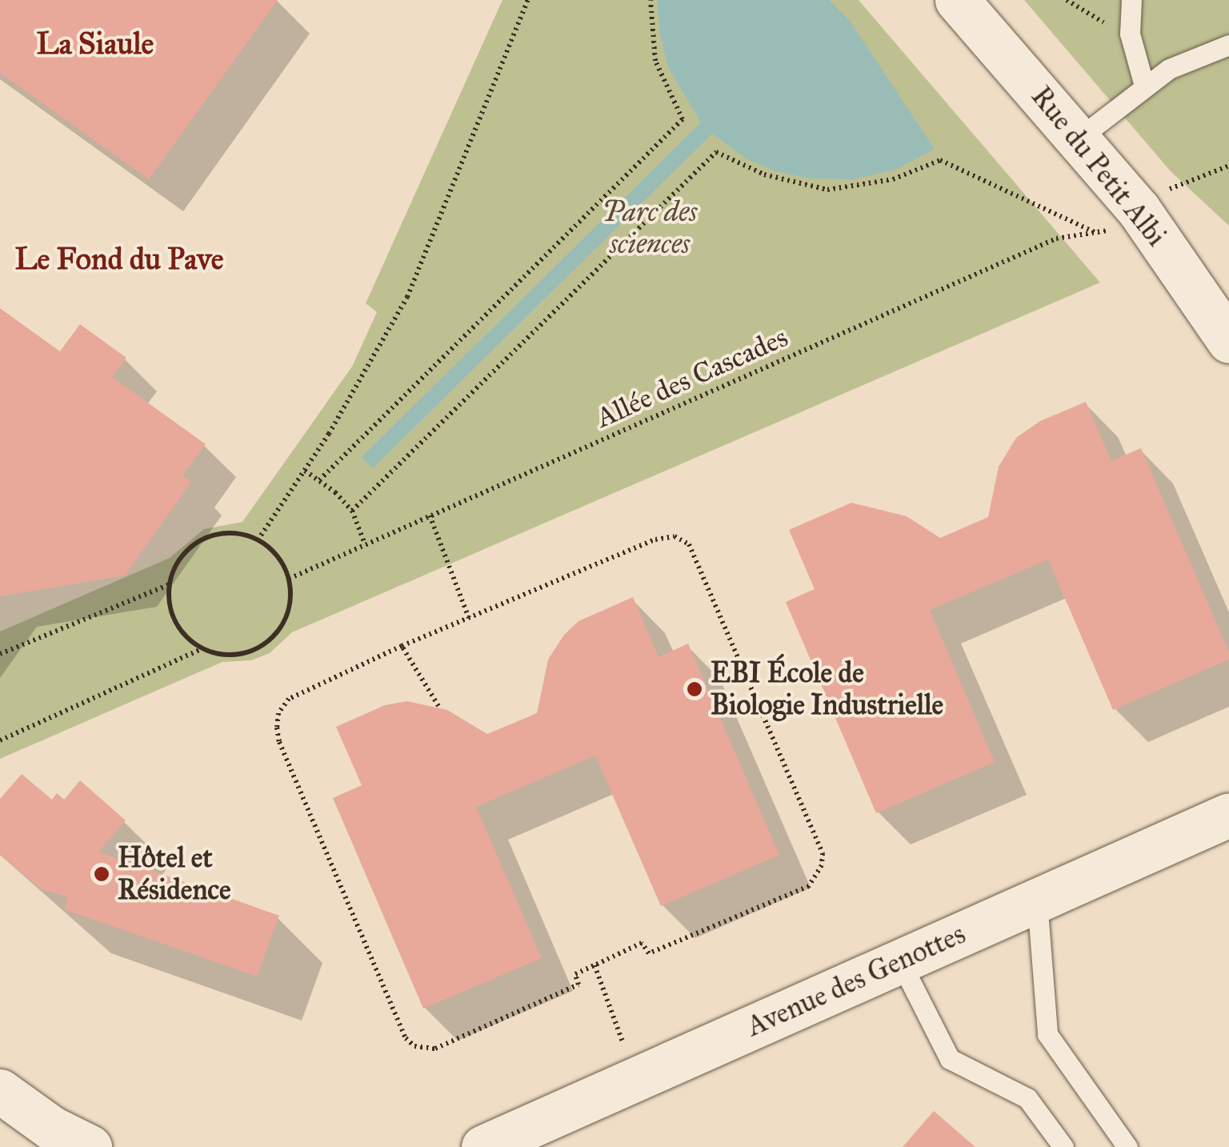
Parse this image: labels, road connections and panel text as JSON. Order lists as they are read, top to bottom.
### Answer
{
  "streets": {
    "street": ["Rue du Petit Albi", "Avenue des Genottes"],
    "path": ["Allée des Cascades"]
  },
  "districts": ["La Siaule", "Le Fond du Pave"],
  "parks": ["Parc des sciences"],
  "places": ["EBI École de Biologie Industrielle", "Hôtel et Résidence"]
}
